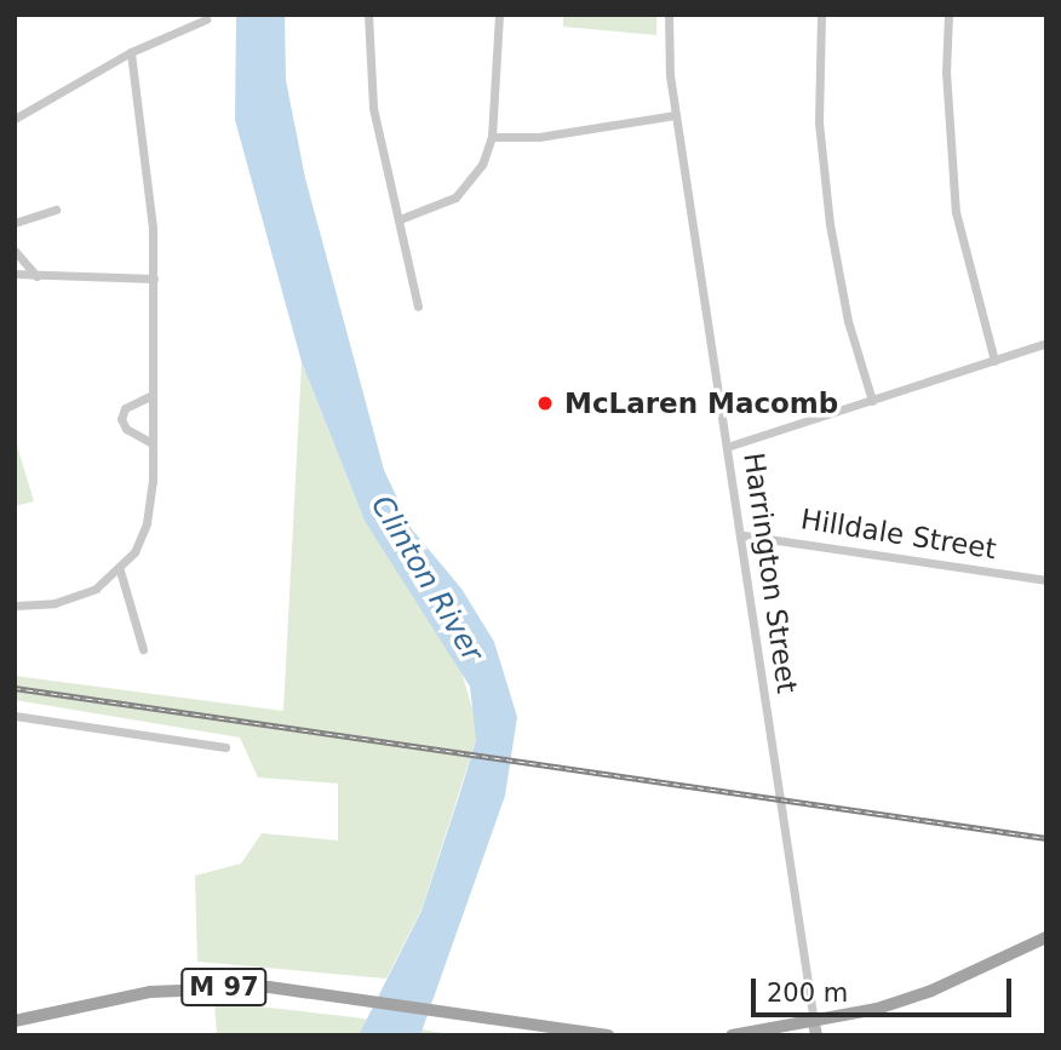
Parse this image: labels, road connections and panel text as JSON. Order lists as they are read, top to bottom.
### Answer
{
  "streets": {
    "main road": ["M 97"],
    "street": ["Hilldale Street", "Harrington Street"]
  },
  "crossings": [
    ["Hilldale Street", "Harrington Street"]
  ],
  "water": ["Clinton River"],
  "places": ["McLaren Macomb"],
  "scale_bar": "200 m"
}
